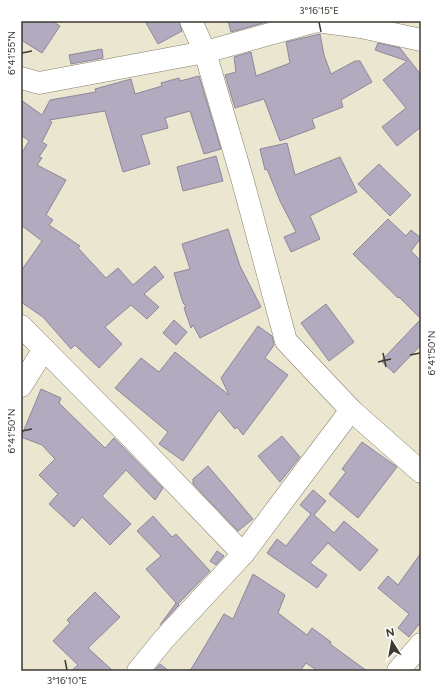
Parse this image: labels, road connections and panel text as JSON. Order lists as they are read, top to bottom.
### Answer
{
  "north": "top",
  "coordinates": [
    "3°16'15\"E",
    "6°41'55\"N",
    "6°41'50\"N",
    "3°16'10\"E"
  ]
}
